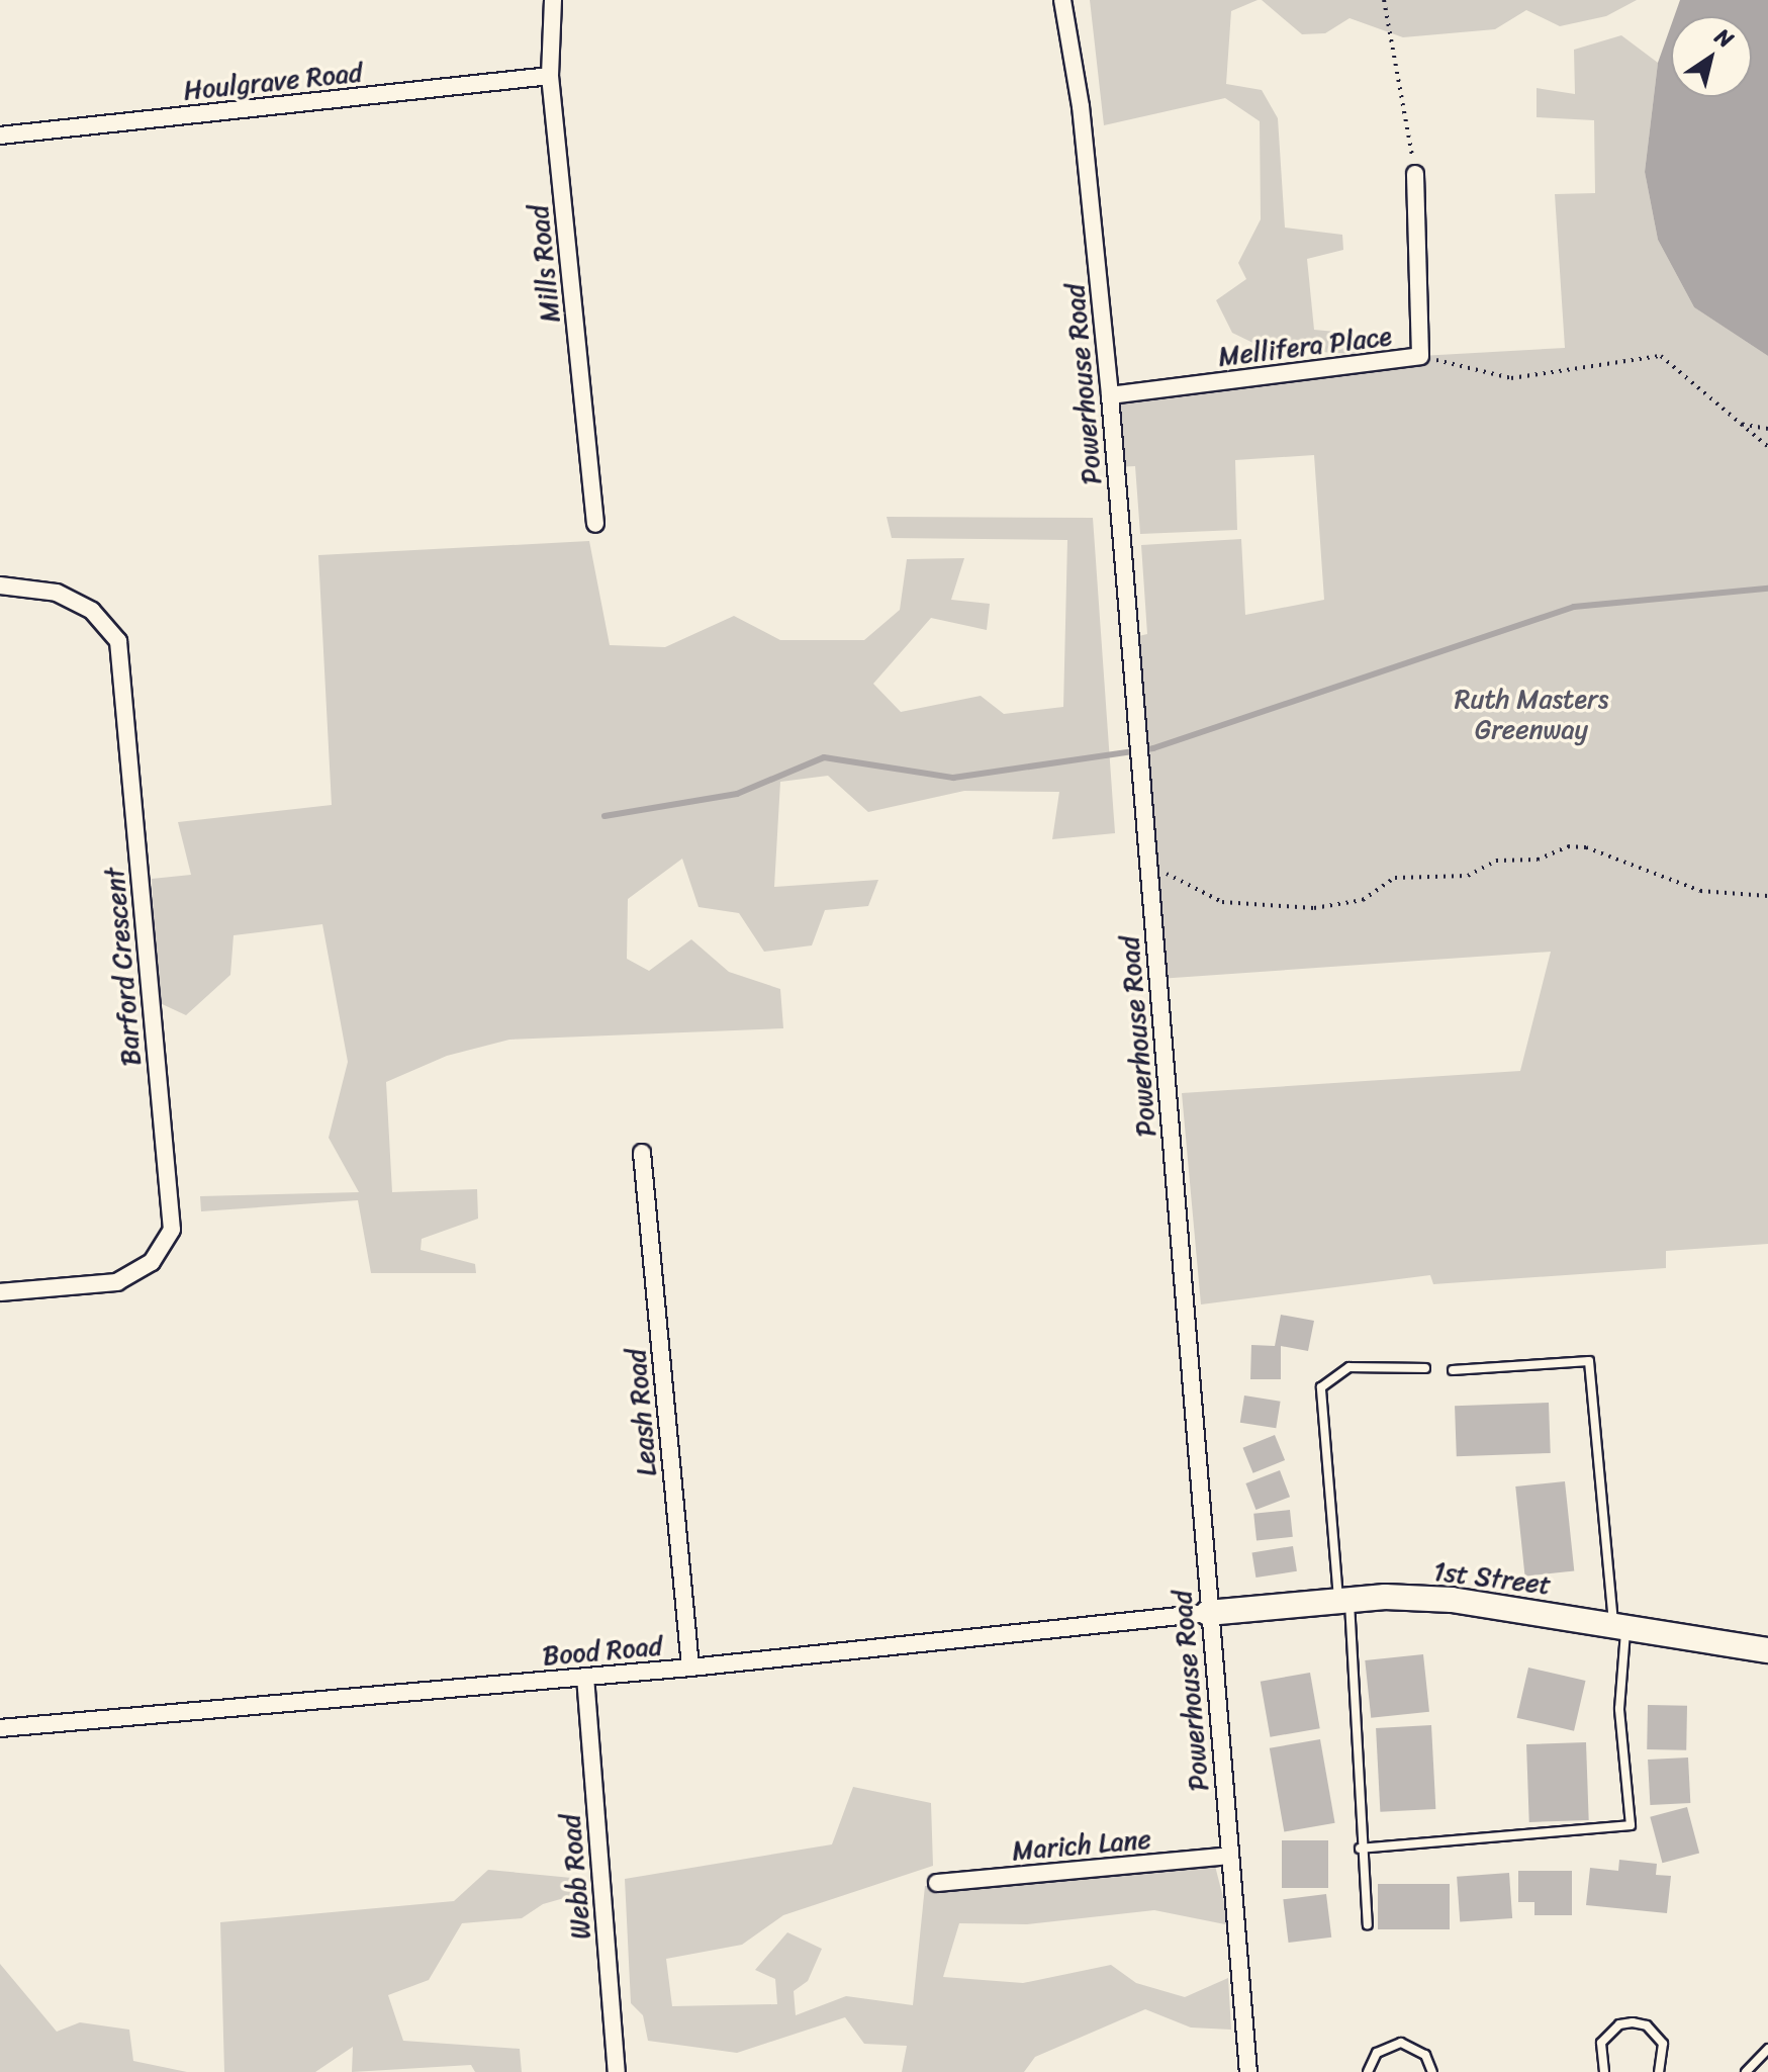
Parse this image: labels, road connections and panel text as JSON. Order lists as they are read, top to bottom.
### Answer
{
  "streets": {
    "street": [
      "Houlgrave Road",
      "Mills Road",
      "Mellifera Place",
      "Powerhouse Road",
      "Barford Crescent",
      "Leash Road",
      "1st Street",
      "Bood Road",
      "Marich Lane",
      "Webb Road"
    ]
  },
  "crossings": [
    ["Houlgrave Road", "Mills Road"],
    ["Mellifera Place", "Powerhouse Road"],
    ["Powerhouse Road", "1st Street"],
    ["Powerhouse Road", "Bood Road"],
    ["Powerhouse Road", "Marich Lane"],
    ["Leash Road", "Bood Road"],
    ["1st Street", "Bood Road"],
    ["Bood Road", "Webb Road"]
  ],
  "parks": ["Ruth Masters Greenway"],
  "north": "top right"
}
